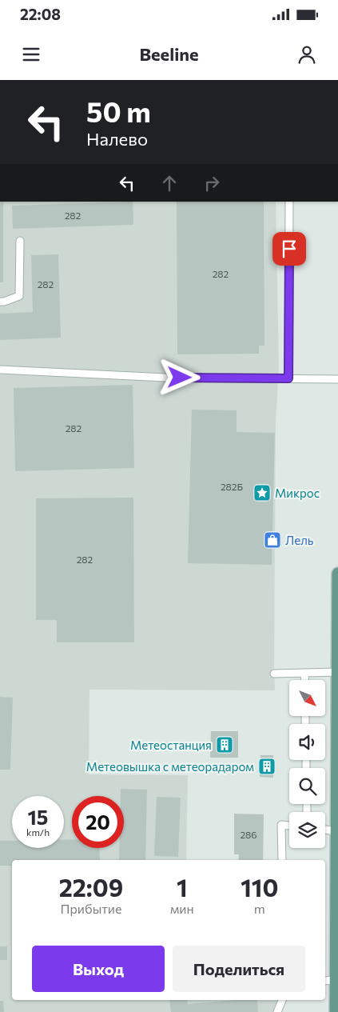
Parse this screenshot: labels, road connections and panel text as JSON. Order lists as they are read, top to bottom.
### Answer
{
  "places": {
    "place": ["Микрос"],
    "shop": ["Лель"],
    "building": ["Метеостанция", "Метеовышка с метеорадаром"]
  },
  "house_numbers": [
    "282",
    "282",
    "282",
    "282",
    "282Б",
    "282",
    "286"
  ],
  "north": "bottom right",
  "page": {
    "status": "22:08",
    "header": "Beeline",
    "turn": ["50 m", "Налево"],
    "speed": "15 km/h",
    "limit": "20",
    "eta": [
      "22:09",
      "Прибытие",
      "1",
      "мин",
      "110",
      "m"
    ],
    "buttons": ["Выход", "Поделиться"]
  }
}
